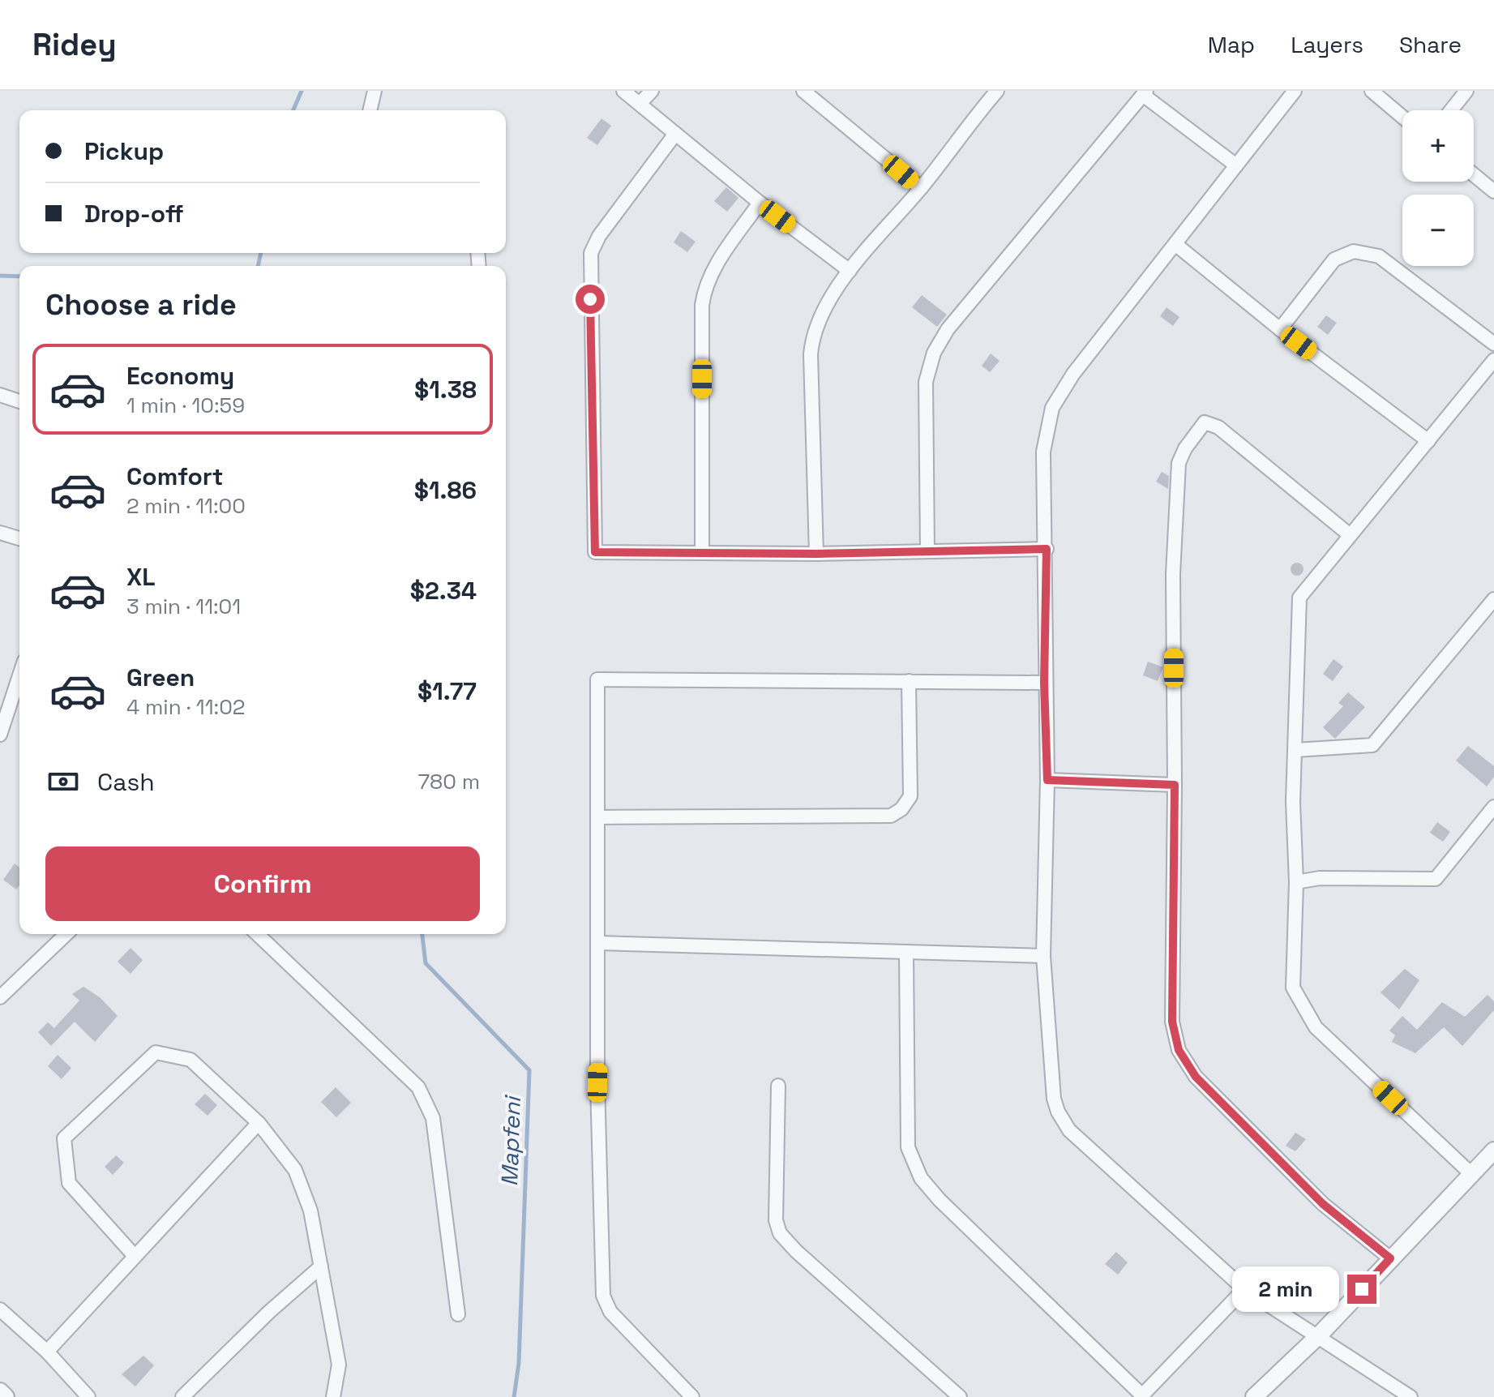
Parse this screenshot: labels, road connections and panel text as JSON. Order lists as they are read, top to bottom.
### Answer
{
  "water": ["Mapfeni"],
  "page": {
    "header": "Ridey",
    "nav": ["Map", "Layers", "Share"],
    "map_buttons": ["+", "−"],
    "banner": ["Pickup", "Drop-off"],
    "heading": "Choose a ride",
    "list": [
      {
        "name": "Economy",
        "note": "1 min · 10:59",
        "value": "$1.38"
      },
      {
        "name": "Comfort",
        "note": "2 min · 11:00",
        "value": "$1.86"
      },
      {
        "name": "XL",
        "note": "3 min · 11:01",
        "value": "$2.34"
      },
      {
        "name": "Green",
        "note": "4 min · 11:02",
        "value": "$1.77"
      }
    ],
    "pay": ["Cash", "780 m"],
    "buttons": "Confirm",
    "bubble": "2 min"
  }
}
